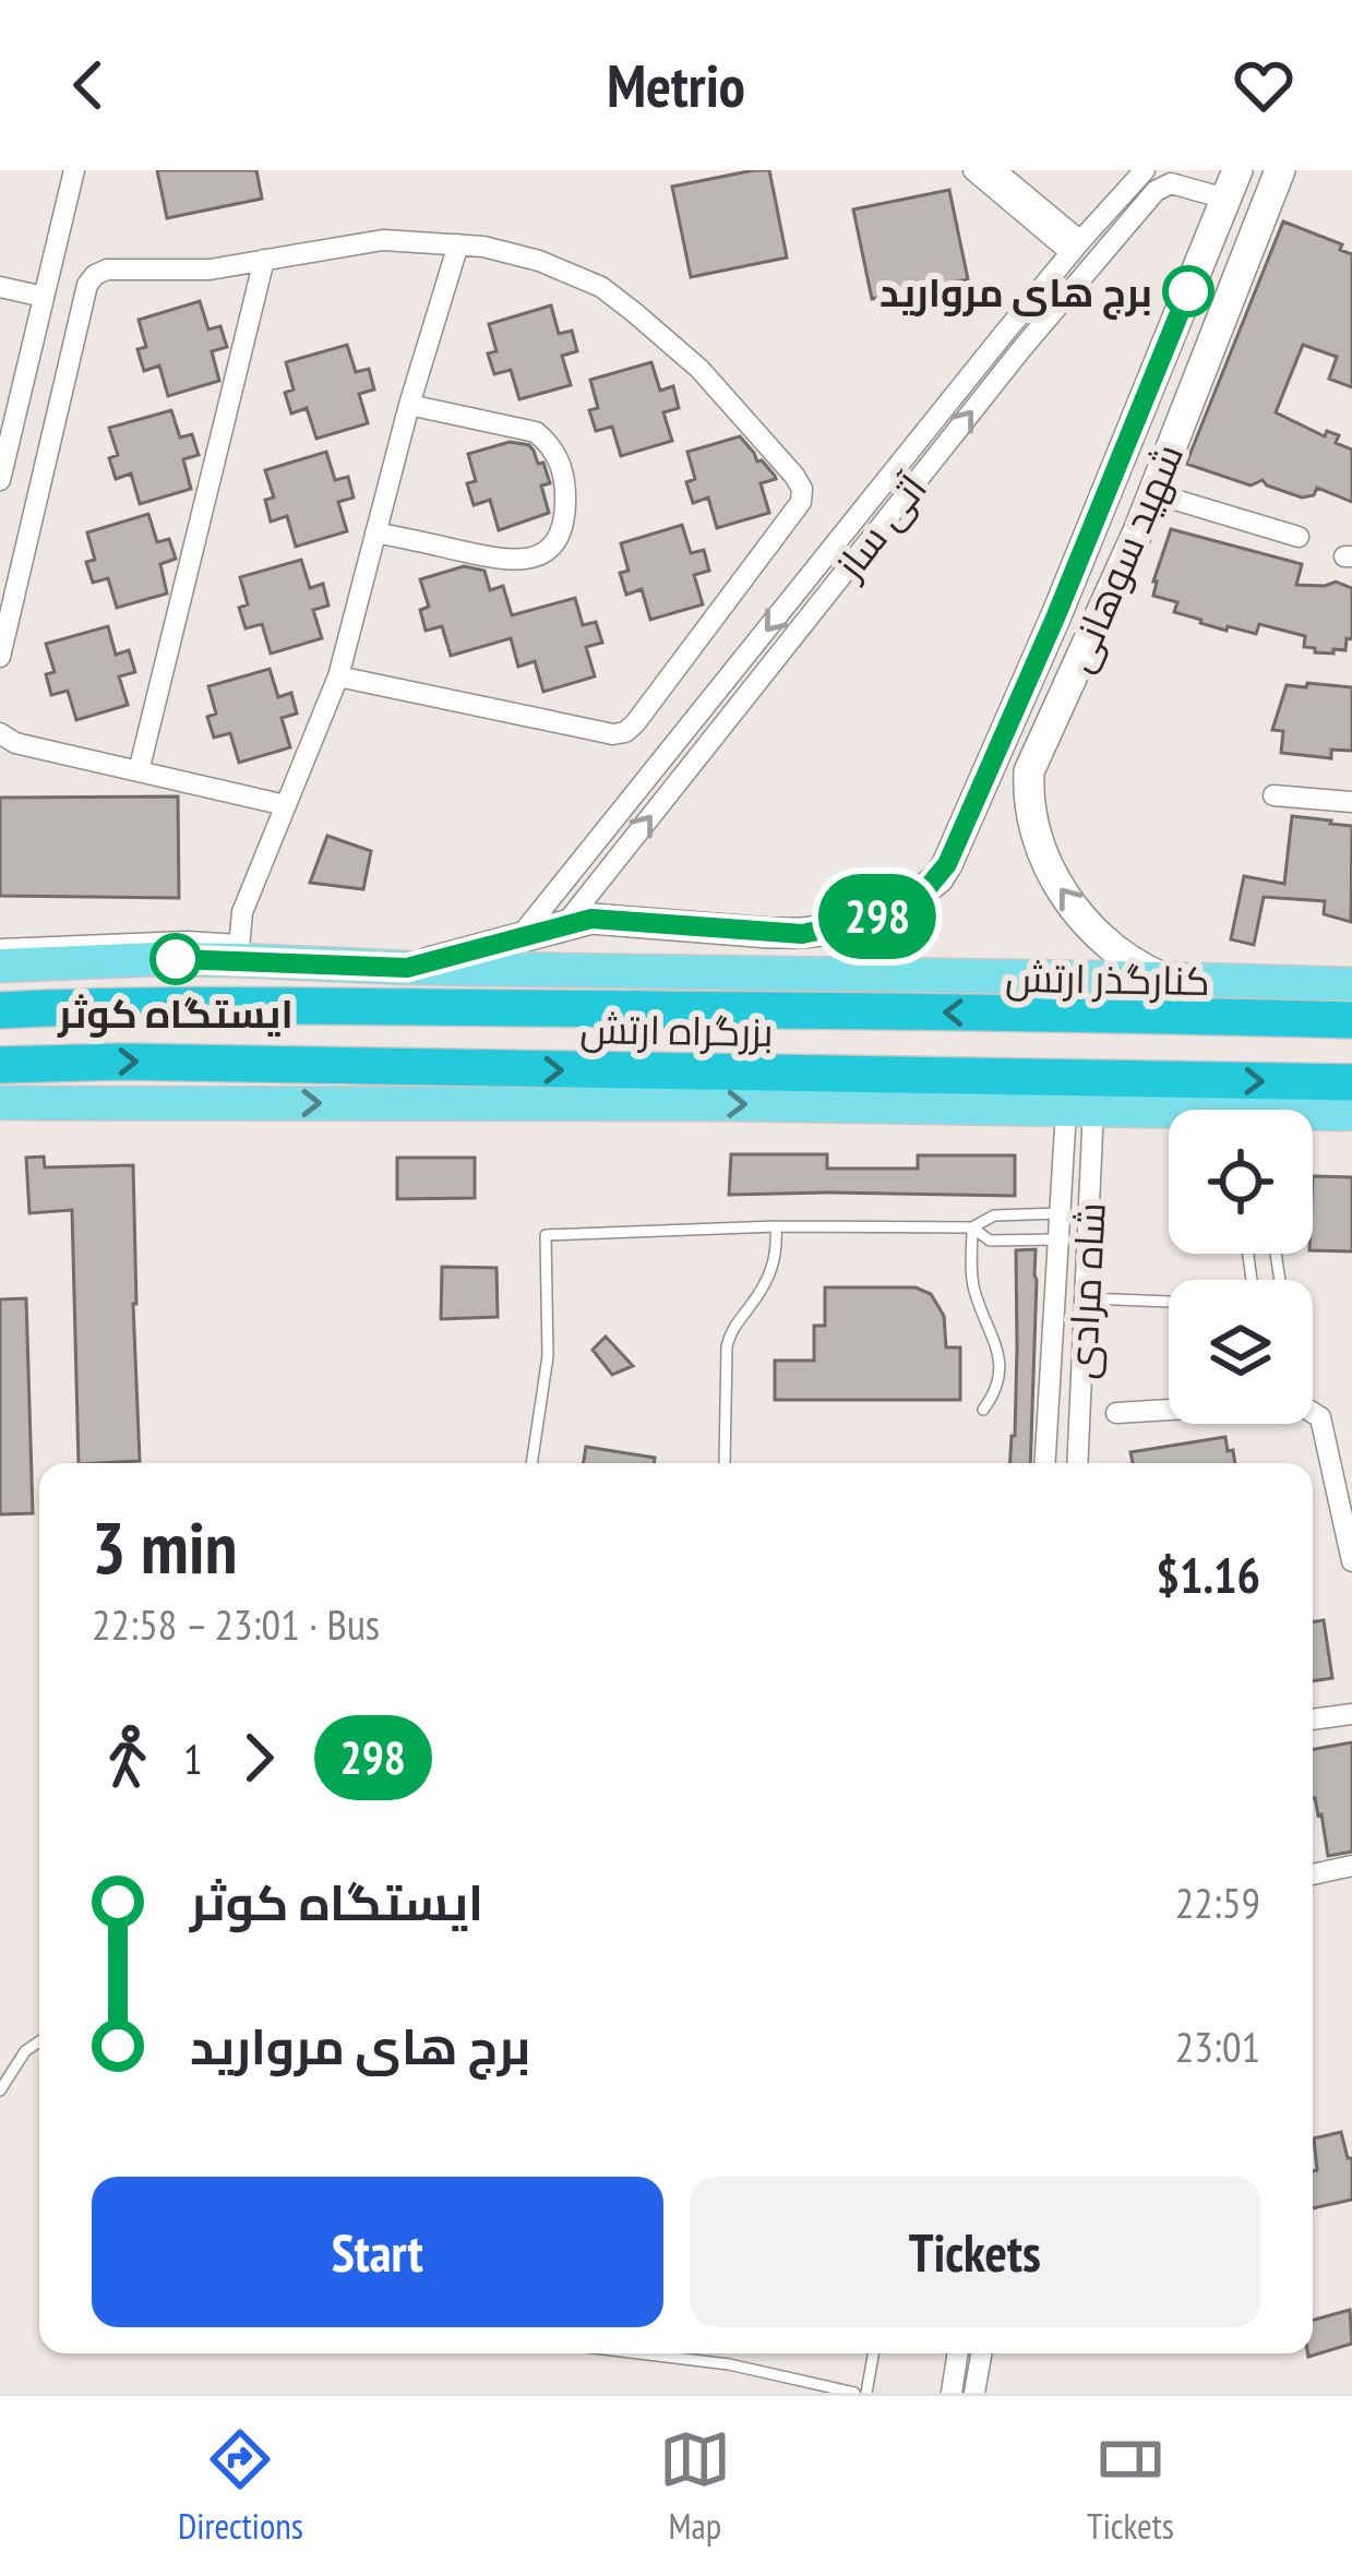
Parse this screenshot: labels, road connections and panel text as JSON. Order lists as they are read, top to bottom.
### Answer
{
  "streets": {
    "highway": ["بزرگراه ارتش"],
    "main road": ["شهید سوهانی", "کنارگذر ارتش"],
    "street": ["آتی ساز", "شاه مرادی"]
  },
  "crossings": [
    ["آتی ساز", "شهید سوهانی"],
    ["شهید سوهانی", "کنارگذر ارتش"]
  ],
  "places": ["برج های مروارید", "ایستگاه کوثر"],
  "lines": ["bus line 298"],
  "page": {
    "header": "Metrio",
    "on_map": "298",
    "heading": ["3 min", "22:58 – 23:01 · Bus", "$1.16"],
    "legs": ["1", "298"],
    "list": [
      {
        "name": "ایستگاه کوثر",
        "value": "22:59"
      },
      {
        "name": "برج های مروارید",
        "value": "23:01"
      }
    ],
    "buttons": ["Start", "Tickets"],
    "tabs": ["Directions", "Map", "Tickets"]
  }
}
